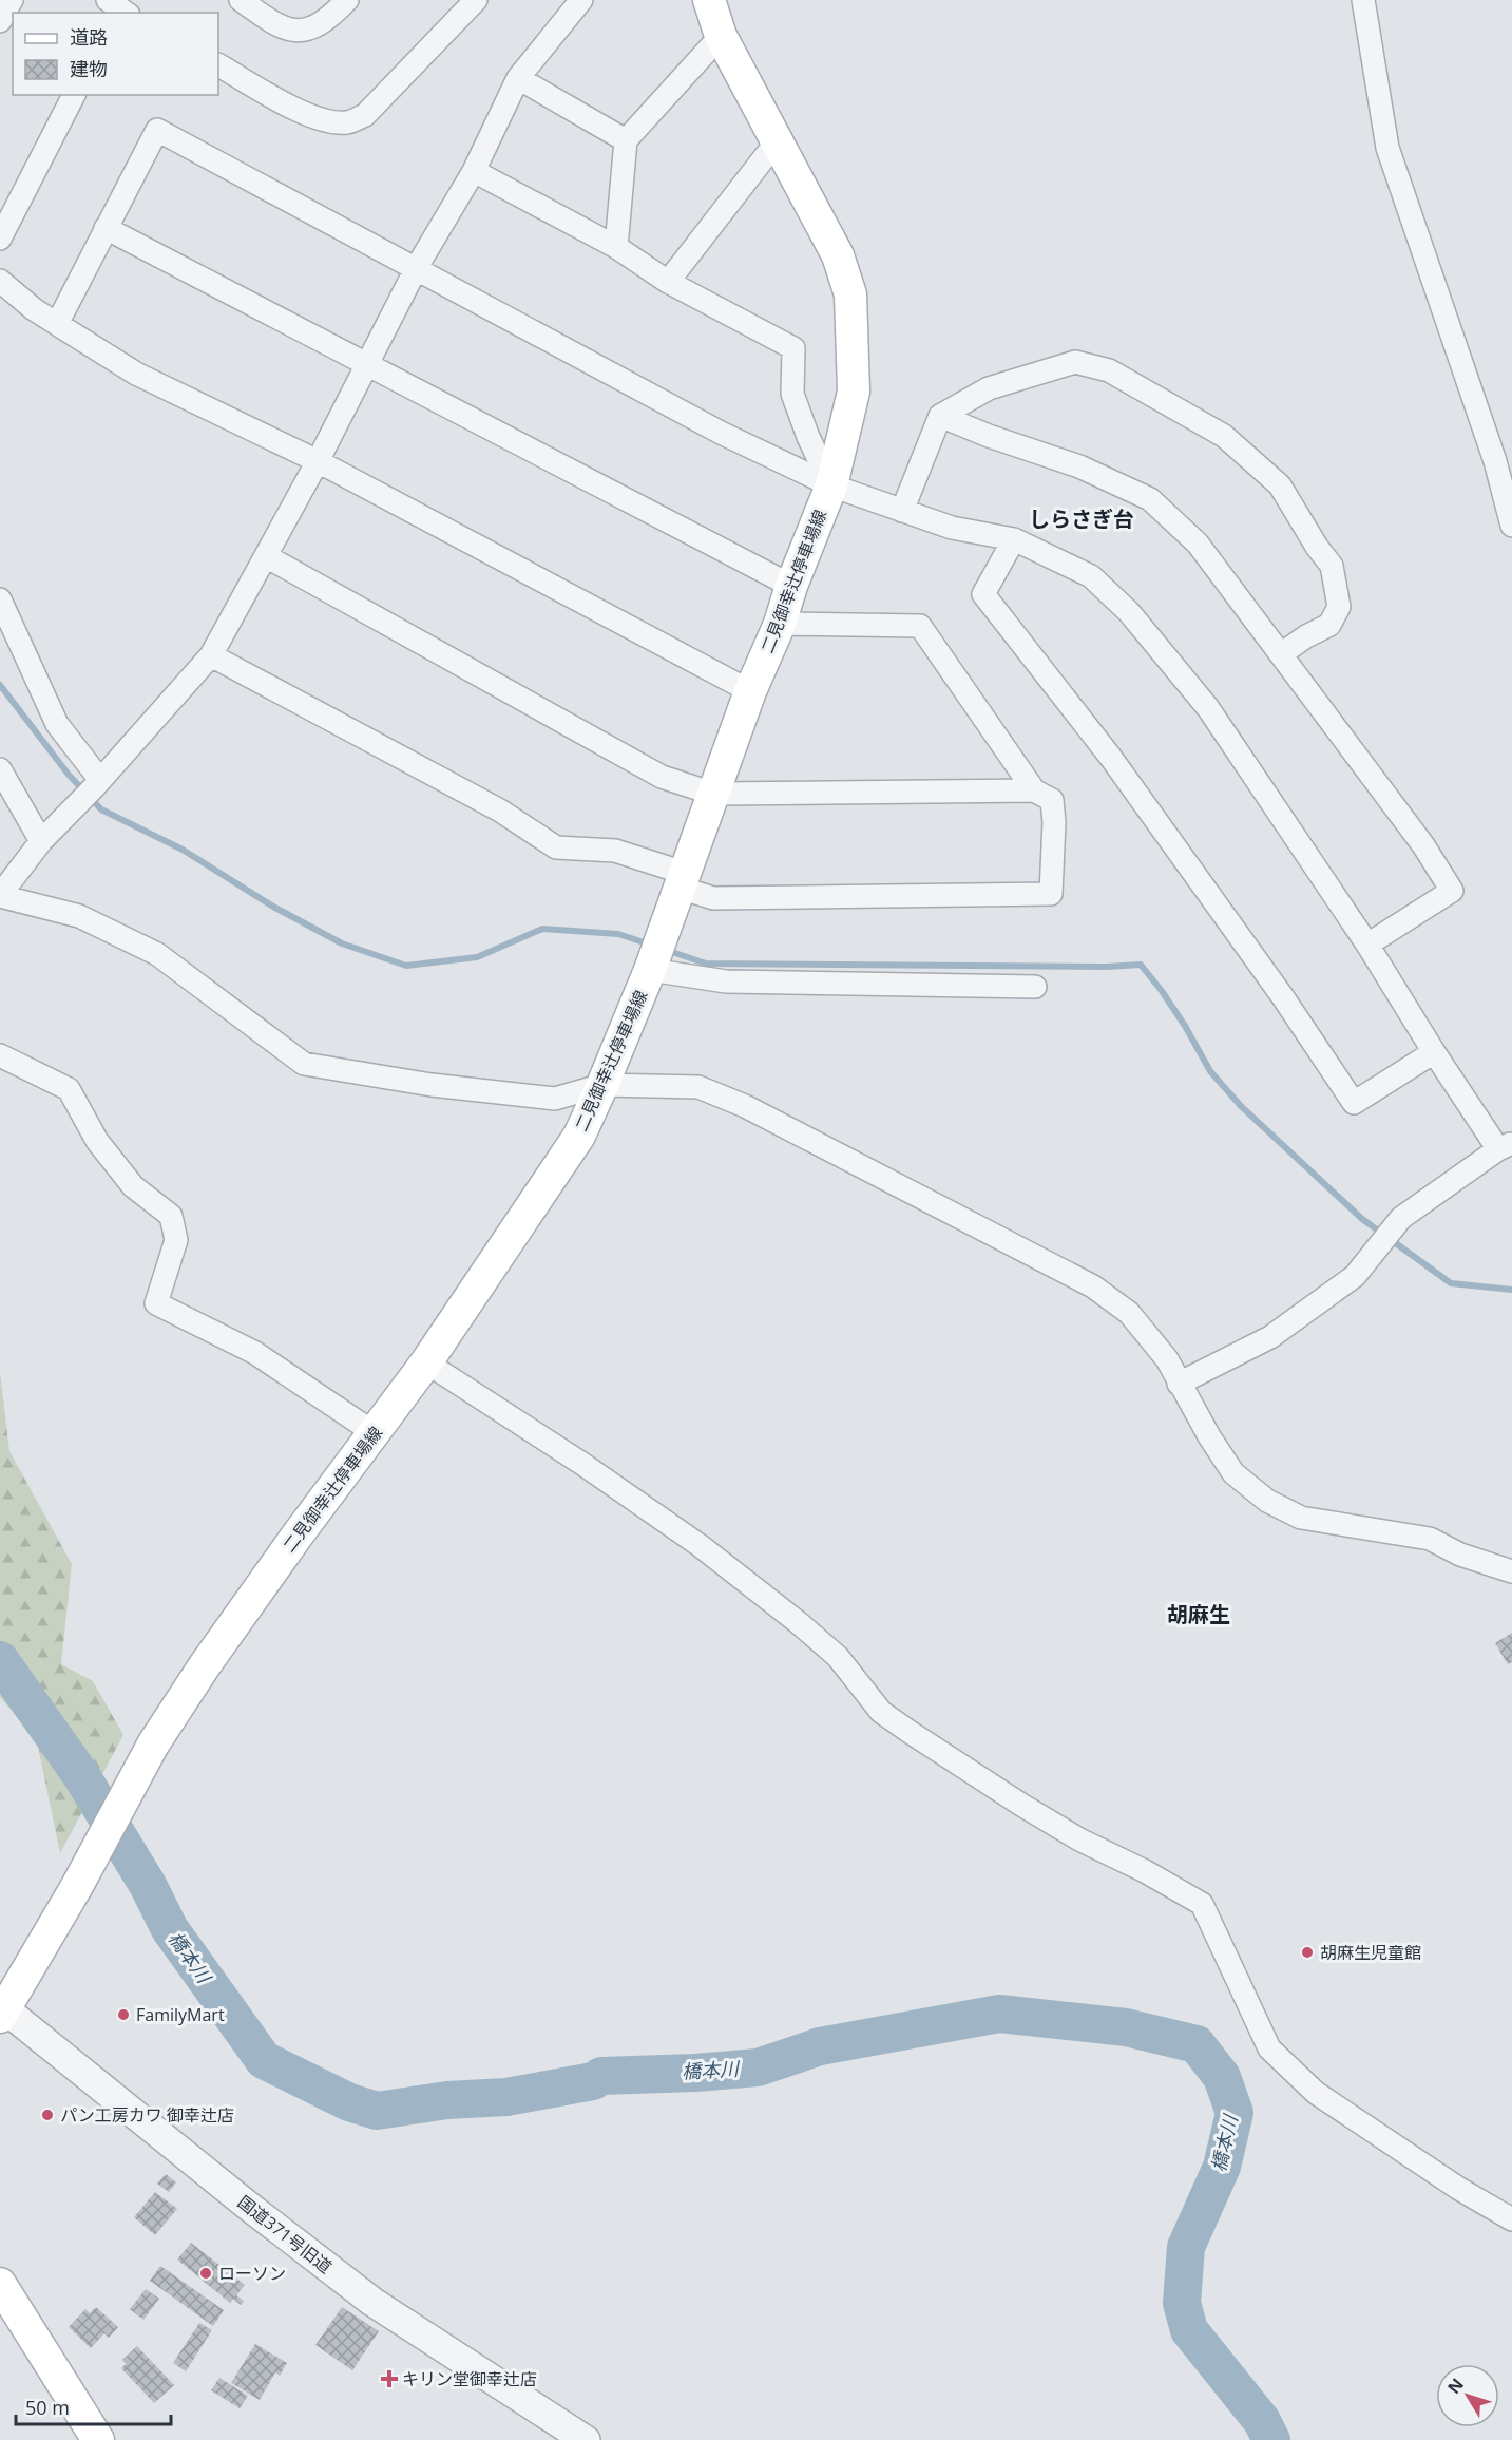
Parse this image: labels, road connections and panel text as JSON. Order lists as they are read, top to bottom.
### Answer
{
  "streets": {
    "main road": ["二見御幸辻停車場線"],
    "street": ["国道371号旧道"]
  },
  "crossings": [
    ["二見御幸辻停車場線", "国道371号旧道"]
  ],
  "districts": ["しらさぎ台", "胡麻生"],
  "water": ["橋本川"],
  "places": {
    "other": [
      "胡麻生児童館",
      "FamilyMart",
      "パン工房カワ 御幸辻店",
      "ローソン"
    ],
    "health": ["キリン堂御幸辻店"]
  },
  "legend": ["道路", "建物"],
  "scale_bar": "50 m",
  "north": "top left"
}
